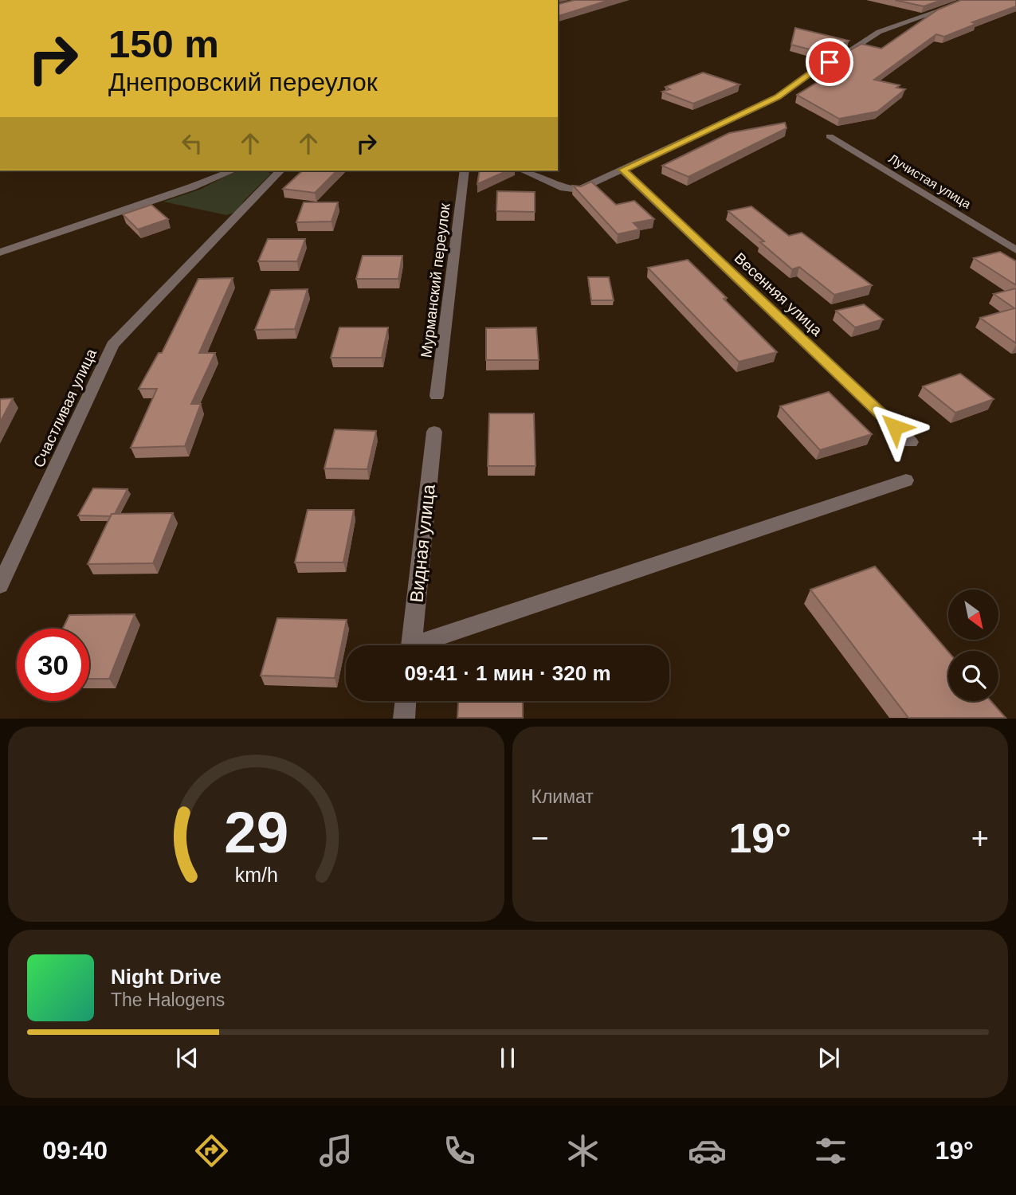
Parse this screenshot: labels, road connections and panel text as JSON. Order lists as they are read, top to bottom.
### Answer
{
  "streets": {
    "street": [
      "Лучистая улица",
      "Мурманский переулок",
      "Весенняя улица",
      "Счастливая улица",
      "Видная улица"
    ]
  },
  "north": "bottom right",
  "page": {
    "turn": ["150 m", "Днепровский переулок"],
    "limit": "30",
    "trip": "09:41 · 1 мин · 320 m",
    "tile": "Климат",
    "heat": ["−", "19°", "+"],
    "song": ["Night Drive", "The Halogens"],
    "tabs": ["09:40", "19°"],
    "gauge": ["29", "km/h"]
  }
}
